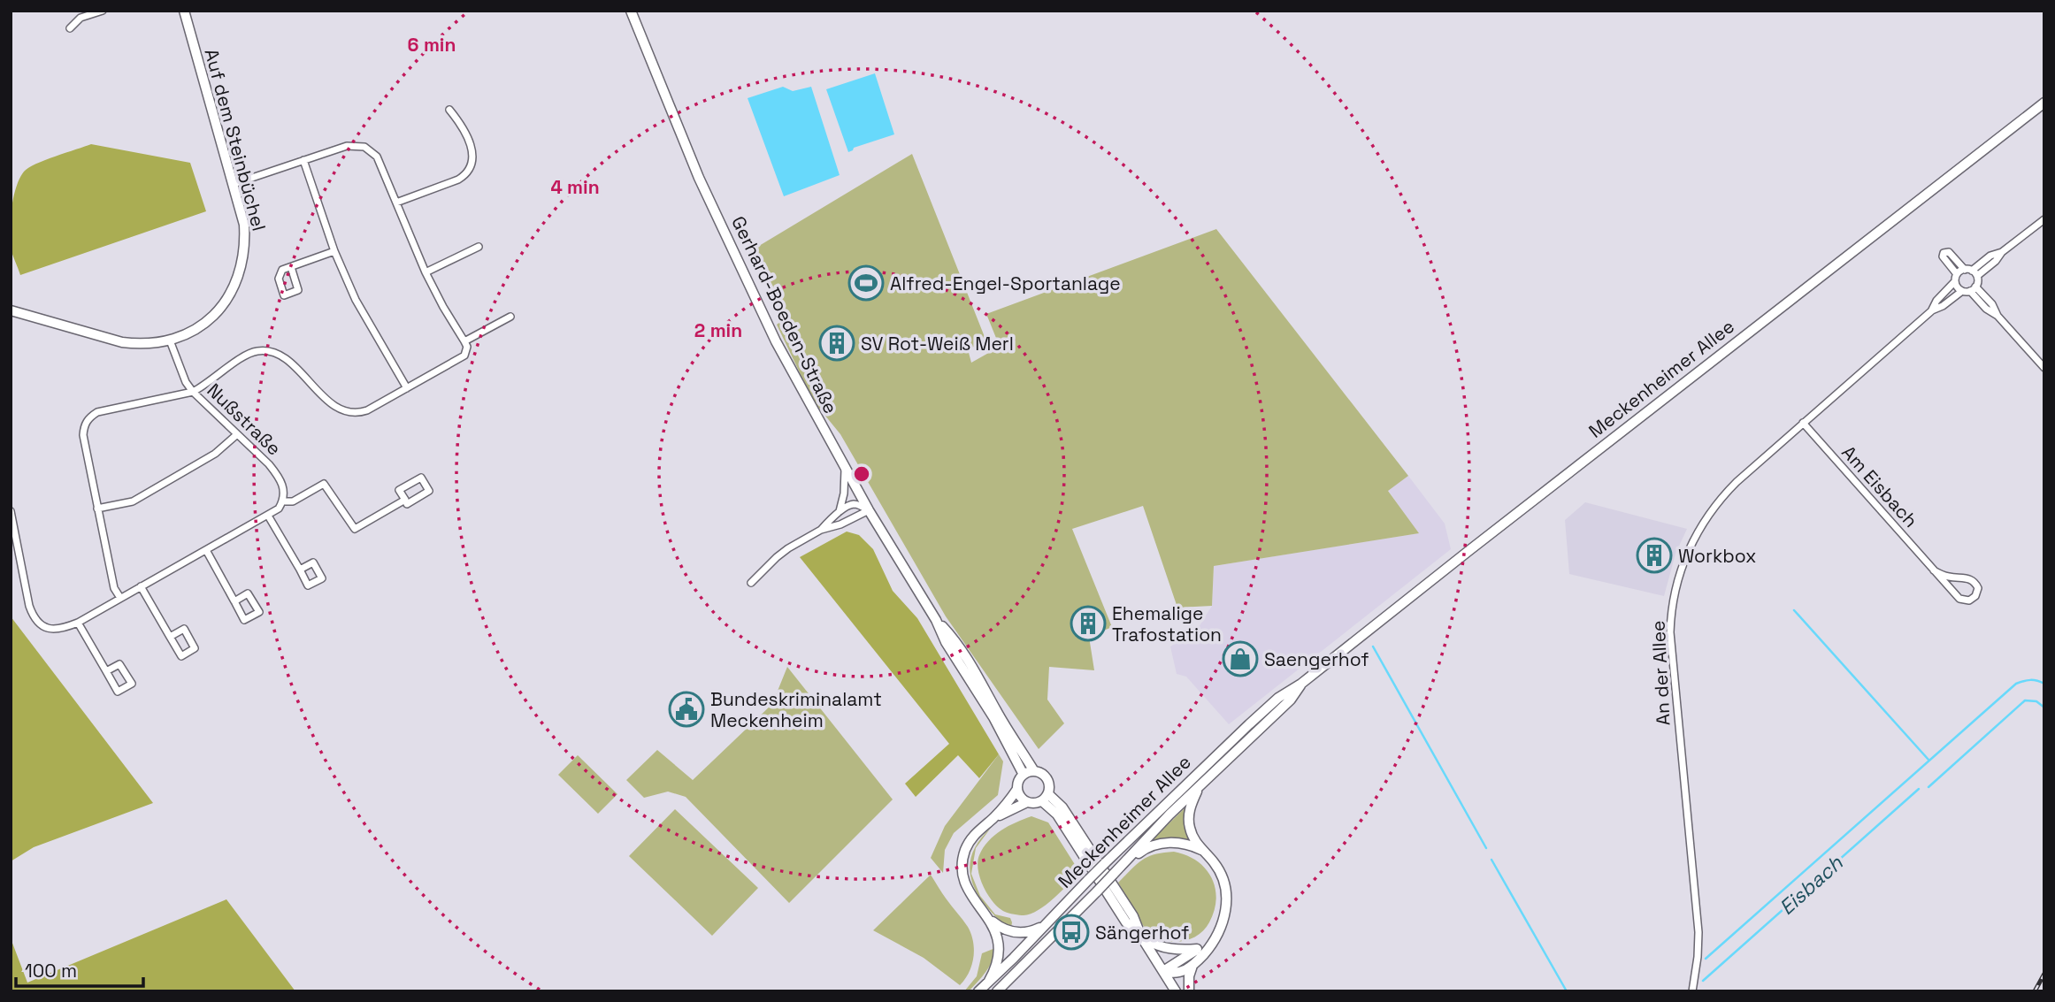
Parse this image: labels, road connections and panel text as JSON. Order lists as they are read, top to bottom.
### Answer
{
  "streets": {
    "main road": ["Auf dem Steinbüchel", "Gerhard-Boeden-Straße", "Meckenheimer Allee"],
    "street": ["Nußstraße", "Am Eisbach", "An der Allee"]
  },
  "crossings": [
    ["Auf dem Steinbüchel", "Nußstraße"],
    ["Am Eisbach", "An der Allee"]
  ],
  "water": ["Eisbach"],
  "places": {
    "sports": ["Alfred-Engel-Sportanlage"],
    "building": ["SV Rot-Weiß Merl", "Workbox", "Ehemalige Trafostation"],
    "shop": ["Saengerhof"],
    "public building": ["Bundeskriminalamt Meckenheim"],
    "bus stop": ["Sängerhof"]
  },
  "scale_bar": "100 m",
  "rings": ["6 min", "4 min", "2 min"]
}
